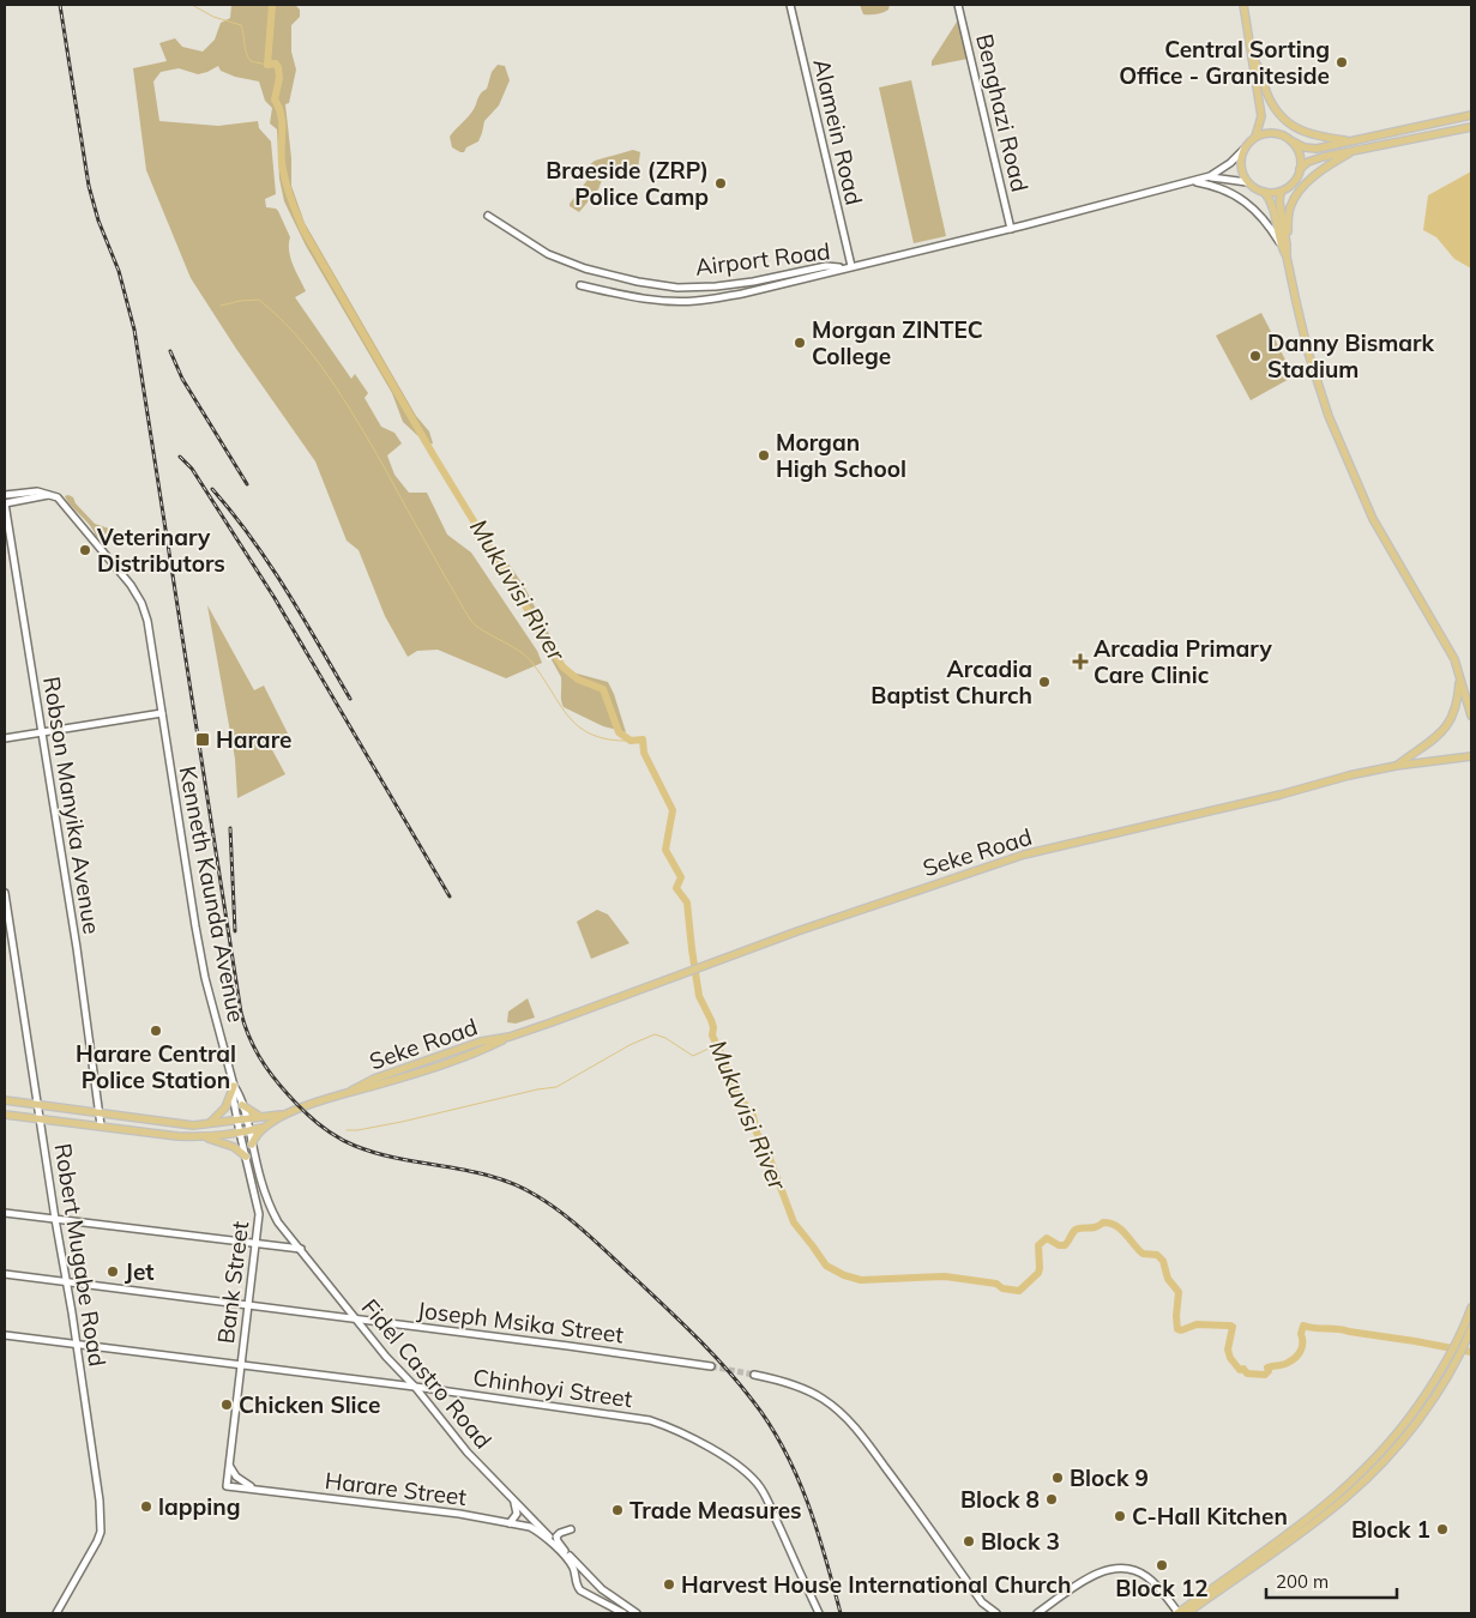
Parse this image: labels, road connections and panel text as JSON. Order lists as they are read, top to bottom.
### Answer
{
  "streets": {
    "main road": ["Seke Road"],
    "street": [
      "Benghazi Road",
      "Alamein Road",
      "Airport Road",
      "Robson Manyika Avenue",
      "Kenneth Kaunda Avenue",
      "Robert Mugabe Road",
      "Bank Street",
      "Joseph Msika Street",
      "Fidel Castro Road",
      "Chinhoyi Street",
      "Harare Street"
    ]
  },
  "crossings": [
    ["Alamein Road", "Airport Road"],
    ["Kenneth Kaunda Avenue", "Bank Street"],
    ["Kenneth Kaunda Avenue", "Fidel Castro Road"],
    ["Robert Mugabe Road", "Joseph Msika Street"],
    ["Robert Mugabe Road", "Chinhoyi Street"],
    ["Bank Street", "Joseph Msika Street"],
    ["Bank Street", "Fidel Castro Road"],
    ["Bank Street", "Chinhoyi Street"],
    ["Bank Street", "Harare Street"],
    ["Joseph Msika Street", "Fidel Castro Road"],
    ["Fidel Castro Road", "Chinhoyi Street"],
    ["Fidel Castro Road", "Harare Street"]
  ],
  "water": ["Mukuvisi River"],
  "places": {
    "other": [
      "Central Sorting Office - Graniteside",
      "Braeside (ZRP) Police Camp",
      "Morgan ZINTEC College",
      "Danny Bismark Stadium",
      "Morgan High School",
      "Veterinary Distributors",
      "Arcadia Baptist Church",
      "Harare Central Police Station",
      "Jet",
      "Chicken Slice",
      "Block 9",
      "Block 8",
      "lapping",
      "Trade Measures",
      "C-Hall Kitchen",
      "Block 1",
      "Block 3",
      "Block 12",
      "Harvest House International Church"
    ],
    "health": ["Arcadia Primary Care Clinic"],
    "transit": ["Harare"]
  },
  "scale_bar": "200 m"
}
